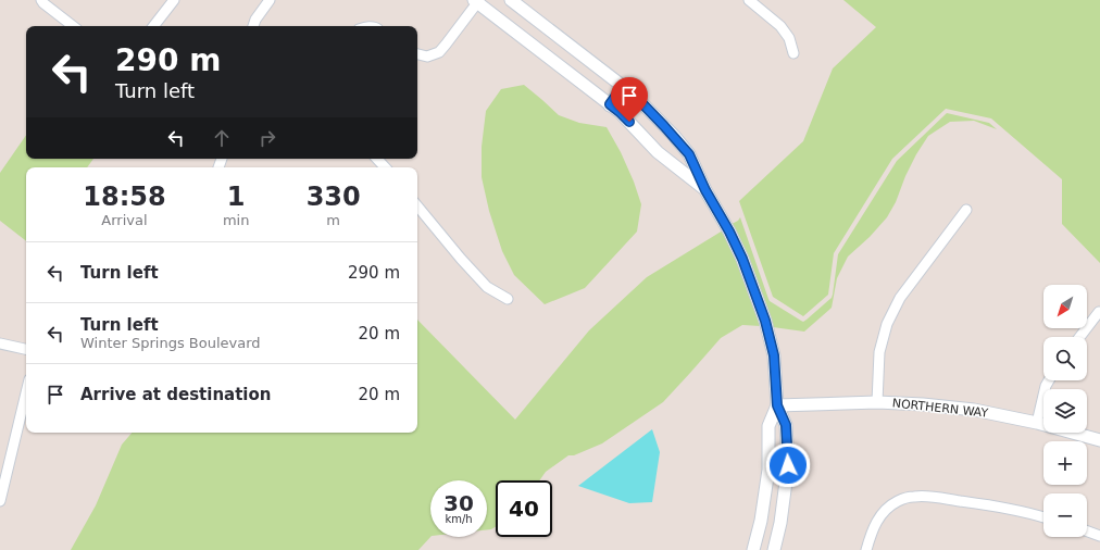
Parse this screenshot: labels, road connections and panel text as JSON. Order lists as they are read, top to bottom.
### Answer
{
  "streets": {
    "street": ["NORTHERN WAY"]
  },
  "north": "bottom left",
  "page": {
    "turn": ["290 m", "Turn left"],
    "eta": [
      "18:58",
      "Arrival",
      "1",
      "min",
      "330",
      "m"
    ],
    "list": [
      {
        "name": "Turn left",
        "value": "290 m"
      },
      {
        "name": "Turn left",
        "note": "Winter Springs Boulevard",
        "value": "20 m"
      },
      {
        "name": "Arrive at destination",
        "value": "20 m"
      }
    ],
    "map_buttons": ["+", "−"],
    "speed": "30 km/h",
    "limit": "40"
  }
}
